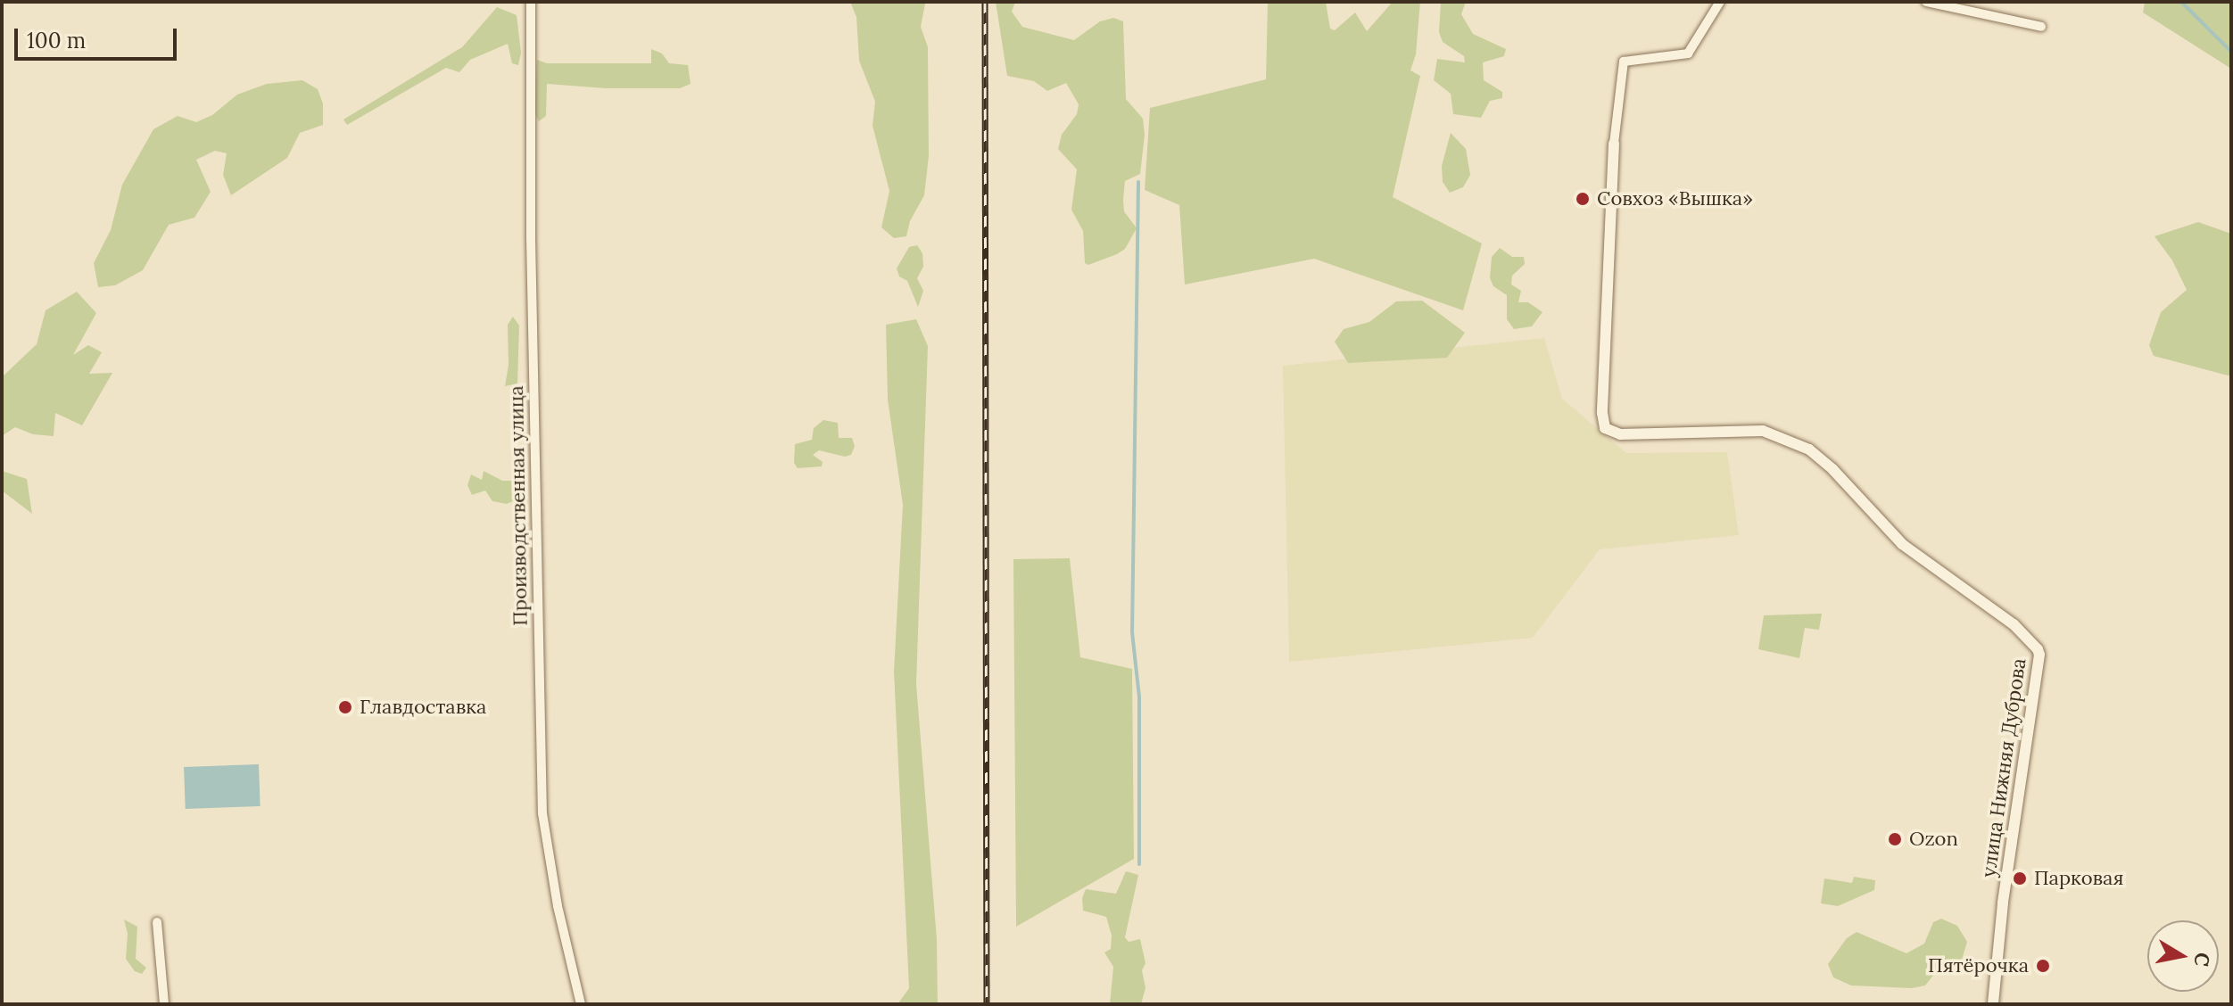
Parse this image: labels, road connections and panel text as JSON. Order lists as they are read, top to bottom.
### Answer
{
  "streets": {
    "street": ["Производственная улица", "улица Нижняя Дуброва"]
  },
  "places": [
    "Совхоз «Вышка»",
    "Главдоставка",
    "Ozon",
    "Парковая",
    "Пятёрочка"
  ],
  "scale_bar": "100 m",
  "north": "right"
}
